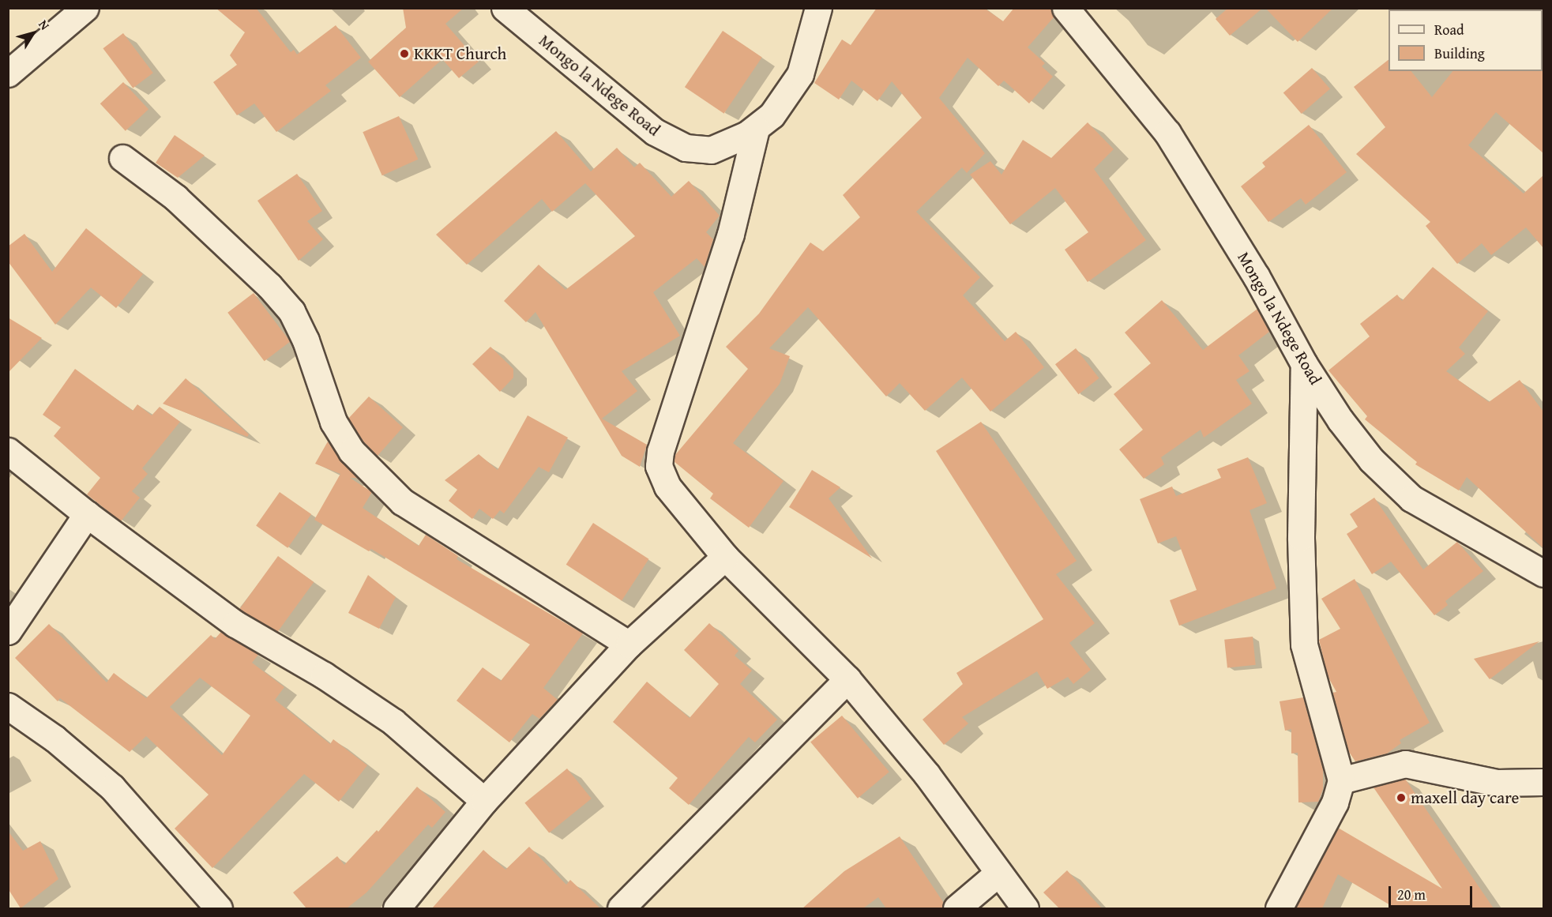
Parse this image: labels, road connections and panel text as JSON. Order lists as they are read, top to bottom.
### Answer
{
  "streets": {
    "street": ["Mongo la Ndege Road"]
  },
  "places": ["KKKT Church", "maxell day care"],
  "legend": ["Road", "Building"],
  "scale_bar": "20 m",
  "north": "top right"
}
